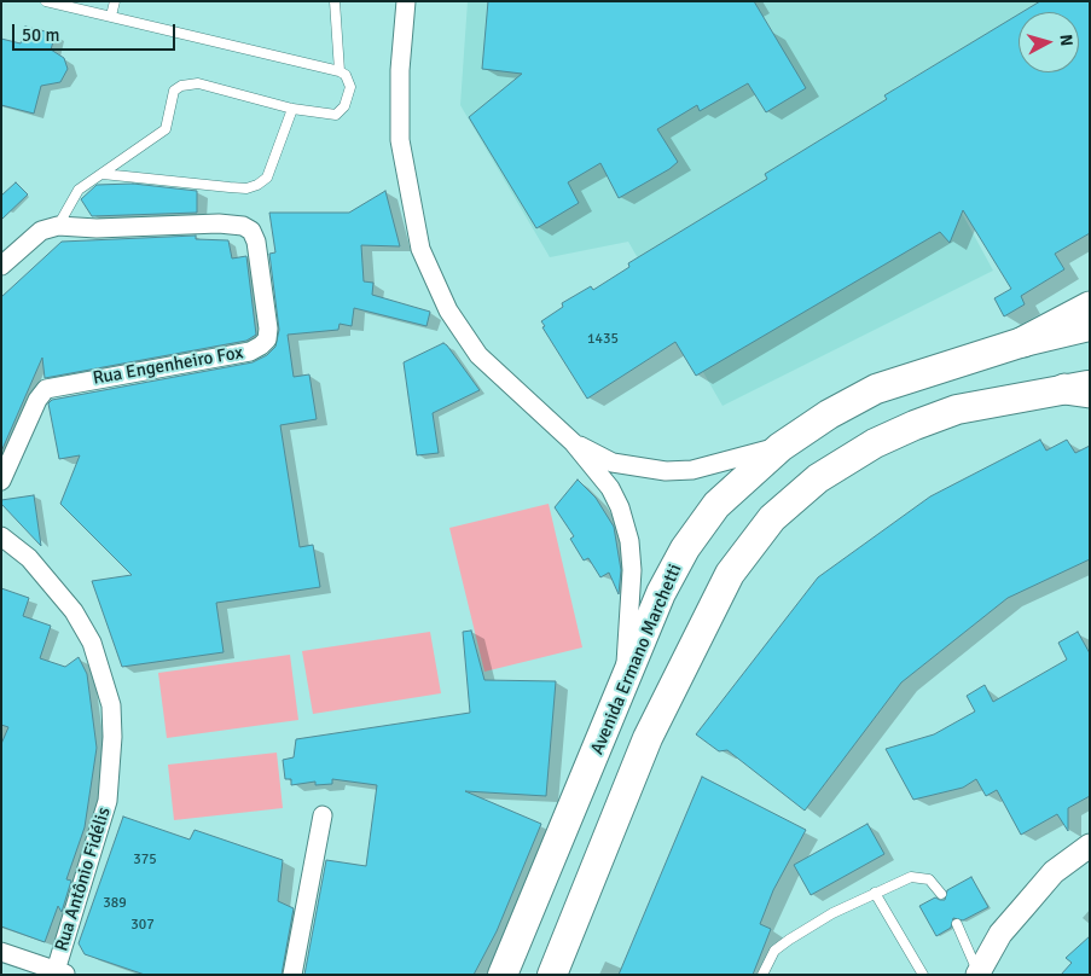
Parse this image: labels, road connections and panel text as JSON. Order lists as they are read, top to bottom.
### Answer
{
  "streets": {
    "main road": ["Avenida Ermano Marchetti"],
    "street": ["Rua Engenheiro Fox", "Rua Antônio Fidélis"]
  },
  "house_numbers": [
    "1435",
    "375",
    "389",
    "307"
  ],
  "scale_bar": "50 m",
  "north": "right"
}
